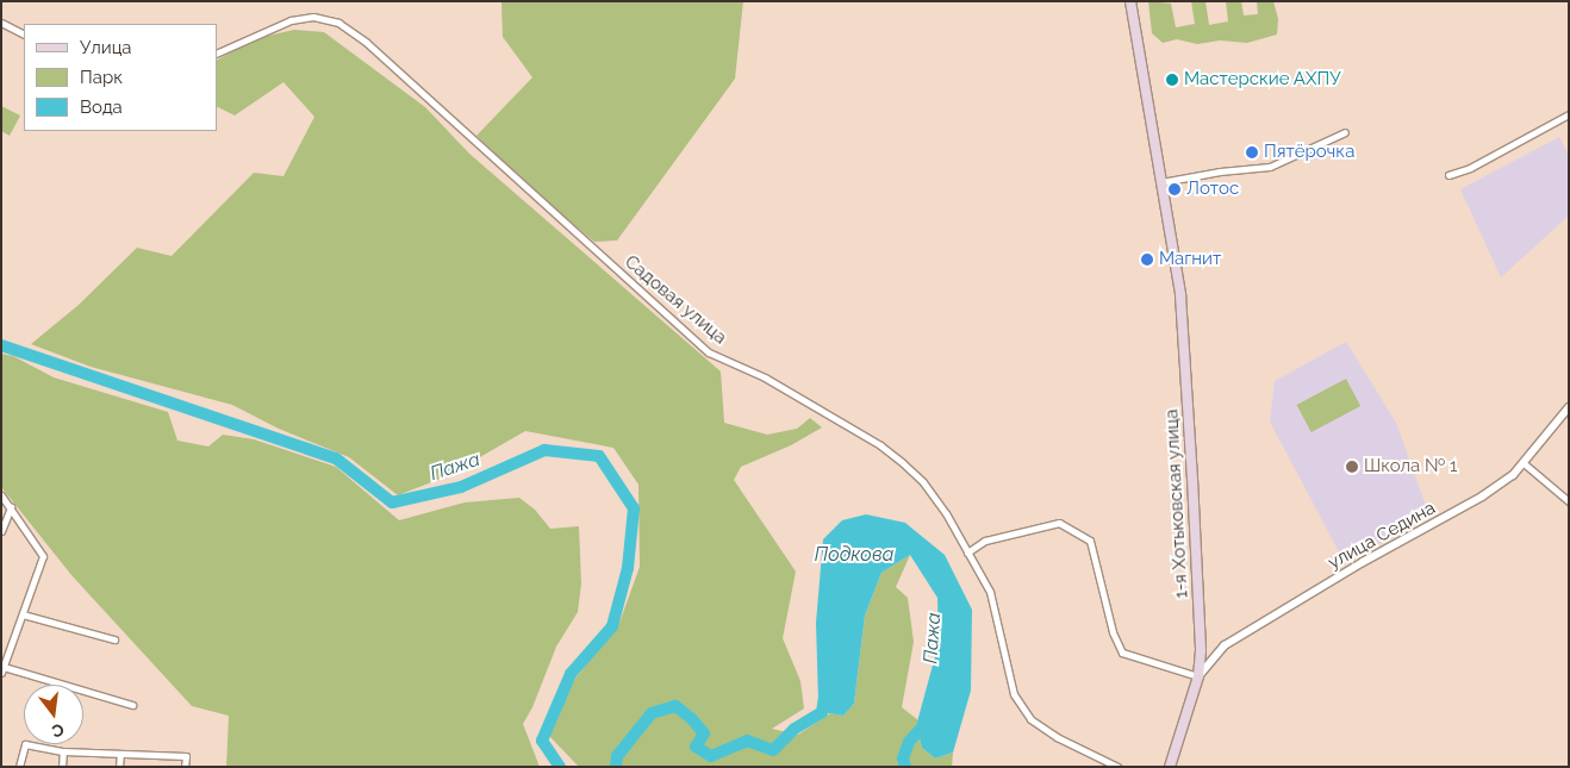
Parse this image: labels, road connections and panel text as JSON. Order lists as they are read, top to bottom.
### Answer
{
  "streets": {
    "main road": ["1-я Хотьковская улица"],
    "street": ["Садовая улица", "улица Седина"]
  },
  "crossings": [
    ["1-я Хотьковская улица", "улица Седина"]
  ],
  "water": ["Пажа", "Подкова"],
  "places": [
    "Мастерские АХПУ",
    "Пятёрочка",
    "Лотос",
    "Магнит",
    "Школа № 1"
  ],
  "legend": ["Улица", "Парк", "Вода"],
  "north": "bottom"
}
